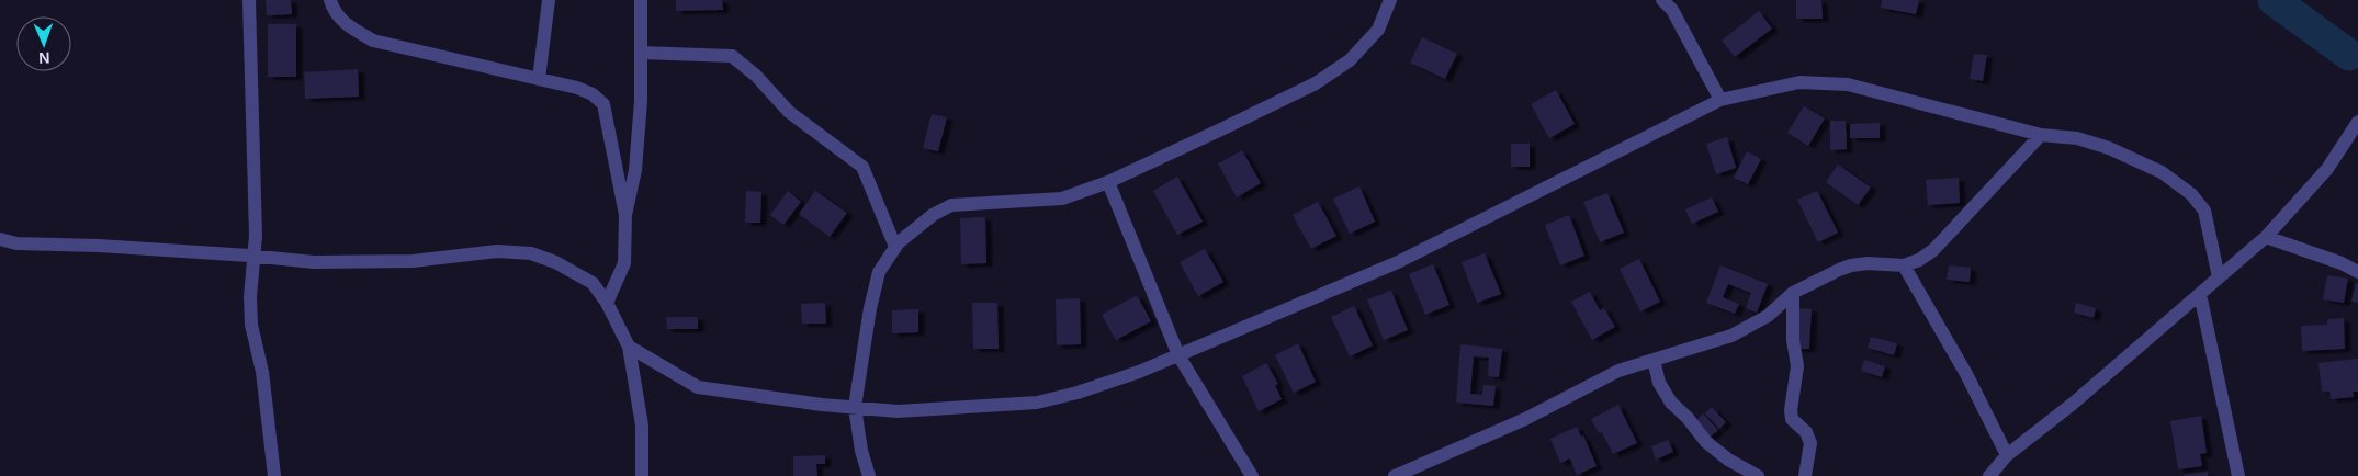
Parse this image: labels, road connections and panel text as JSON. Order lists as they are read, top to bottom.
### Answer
{
  "north": "bottom"
}
